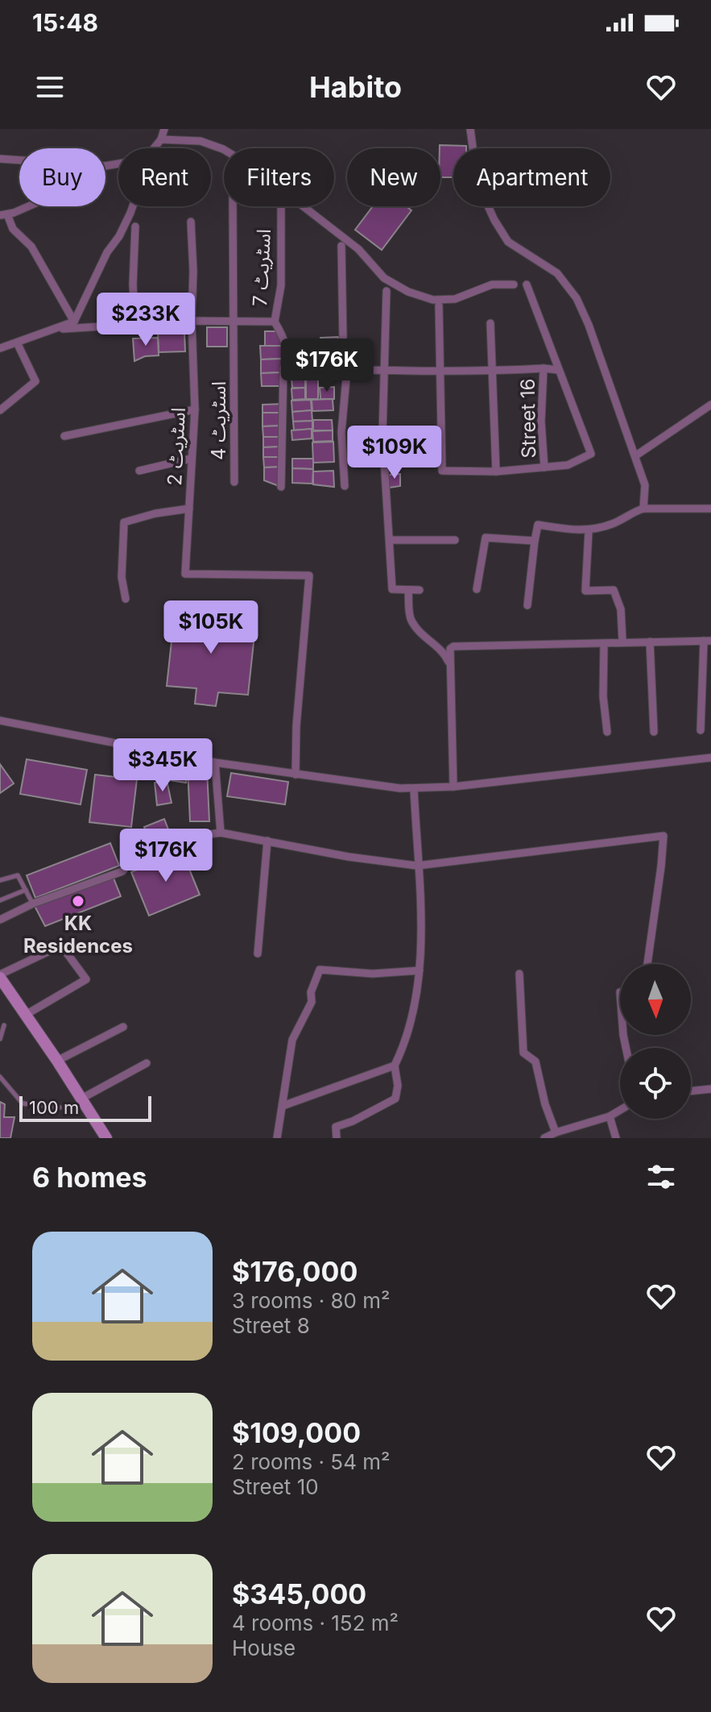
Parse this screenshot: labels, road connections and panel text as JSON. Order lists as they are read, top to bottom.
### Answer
{
  "streets": {
    "street": [
      "اسٹریٹ 7",
      "Street 16",
      "اسٹریٹ 4",
      "اسٹریٹ 2"
    ]
  },
  "places": ["KK Residences"],
  "scale_bar": "100 m",
  "north": "bottom",
  "page": {
    "status": "15:48",
    "header": "Habito",
    "chip": [
      "Buy",
      "Rent",
      "Filters",
      "New",
      "Apartment"
    ],
    "price": [
      "$233K",
      "$176K",
      "$109K",
      "$105K",
      "$345K",
      "$176K"
    ],
    "scale": "100 m",
    "heading": "6 homes",
    "list": [
      {
        "name": "$176,000",
        "note": "3 rooms · 80 m² · Street 8"
      },
      {
        "name": "$109,000",
        "note": "2 rooms · 54 m² · Street 10"
      },
      {
        "name": "$345,000",
        "note": "4 rooms · 152 m² · House"
      }
    ]
  }
}
